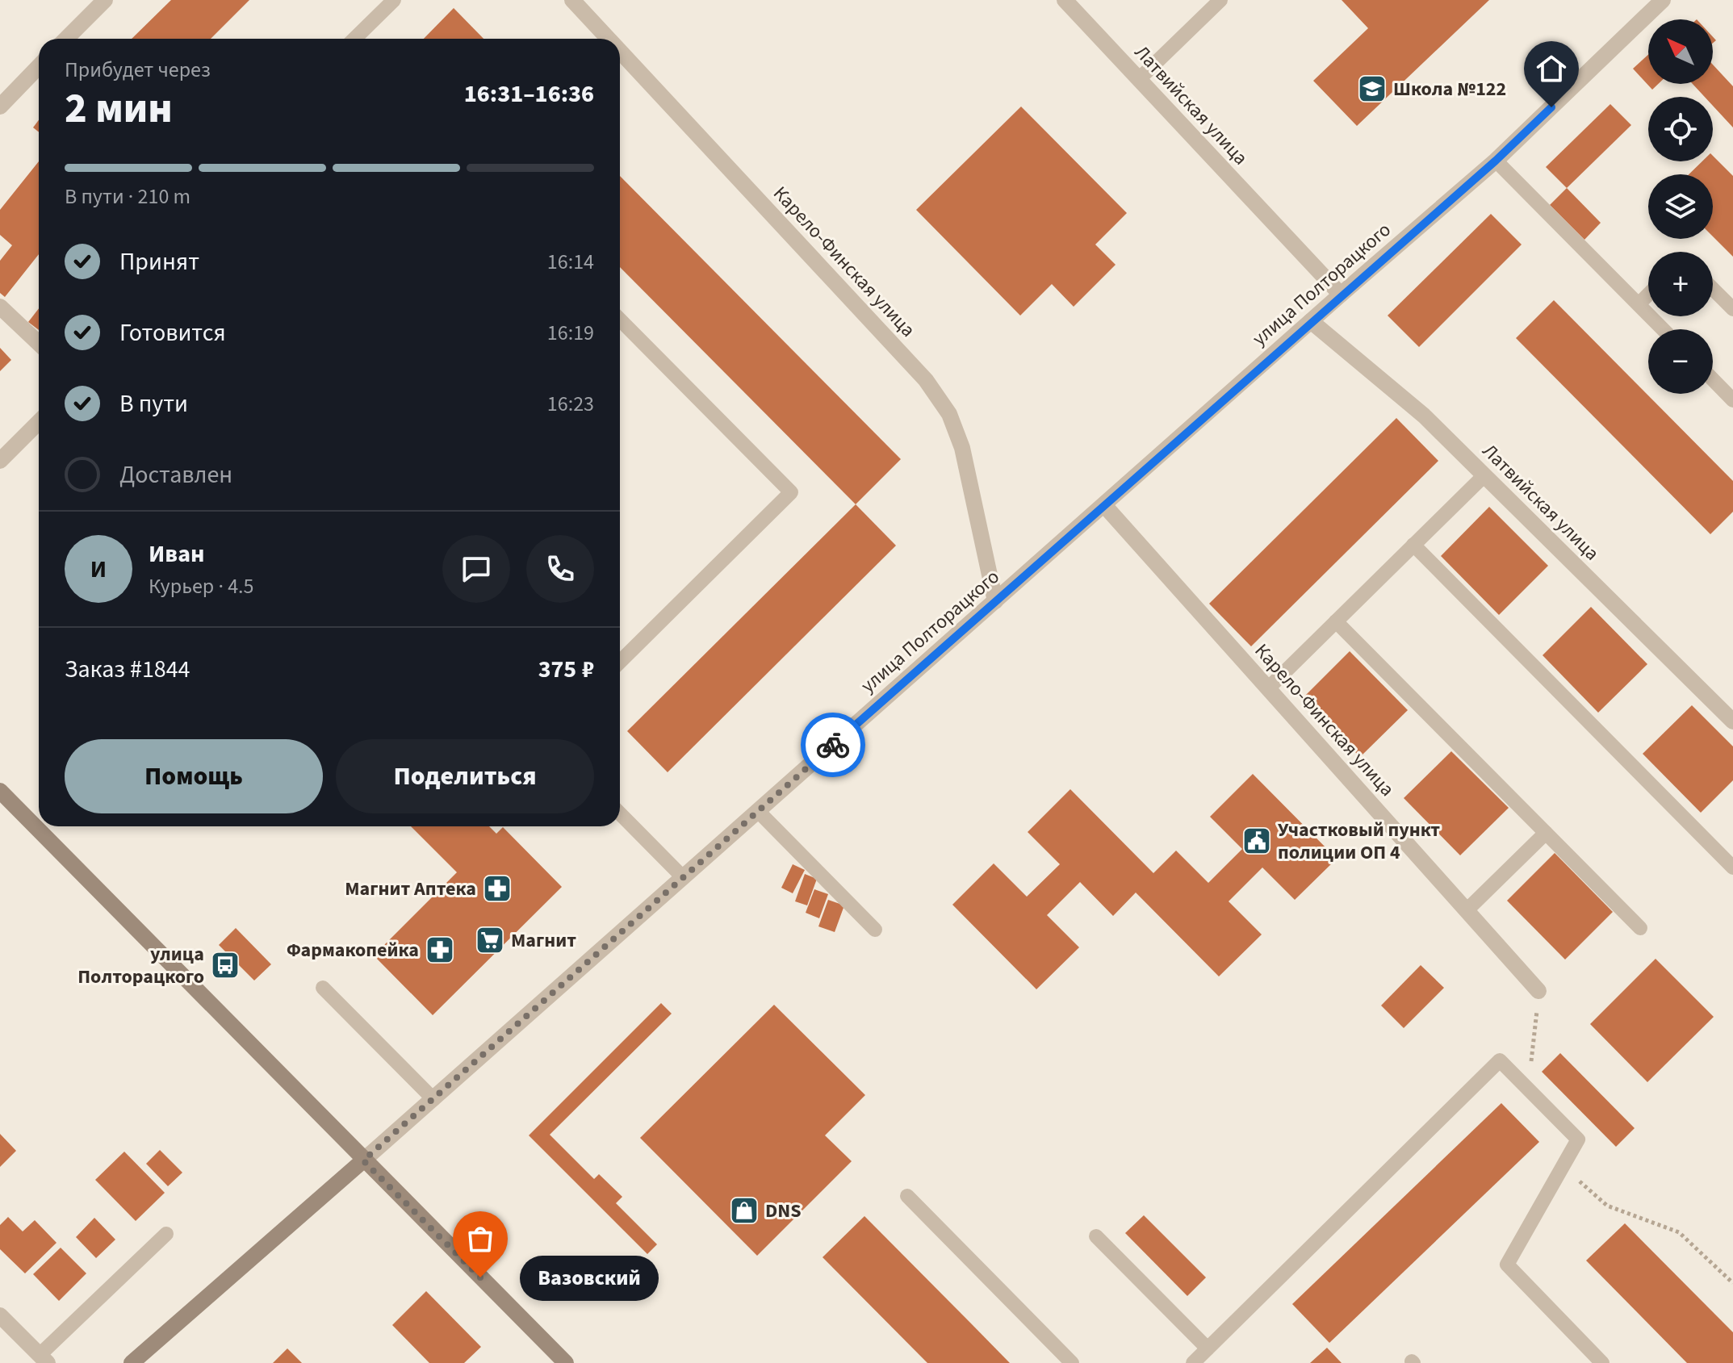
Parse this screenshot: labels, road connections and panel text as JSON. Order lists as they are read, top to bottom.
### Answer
{
  "streets": {
    "main road": ["улица Полторацкого"],
    "street": ["Латвийская улица", "Карело-Финская улица"]
  },
  "crossings": [
    ["Латвийская улица", "улица Полторацкого"],
    ["Карело-Финская улица", "улица Полторацкого"]
  ],
  "places": {
    "school or university": ["Школа №122"],
    "public building": ["Участковый пункт полиции ОП 4"],
    "pharmacy": ["Магнит Аптека", "Фармакопейка"],
    "supermarket": ["Магнит"],
    "bus stop": ["улица Полторацкого"],
    "shop": ["DNS"],
    "other": ["Вазовский"]
  },
  "north": "top left",
  "page": {
    "map_buttons": ["+", "−"],
    "heading": ["2 мин", "Прибудет через", "16:31–16:36"],
    "panel": [
      "Иван",
      "Курьер · 4.5",
      "Заказ #1844",
      "375 ₽"
    ],
    "bar": "В пути · 210 m",
    "list": [
      ["Принят", "16:14"],
      ["Готовится", "16:19"],
      ["В пути", "16:23"],
      "Доставлен"
    ],
    "round": "И",
    "buttons": ["Помощь", "Поделиться"],
    "bubble": "Вазовский"
  }
}
